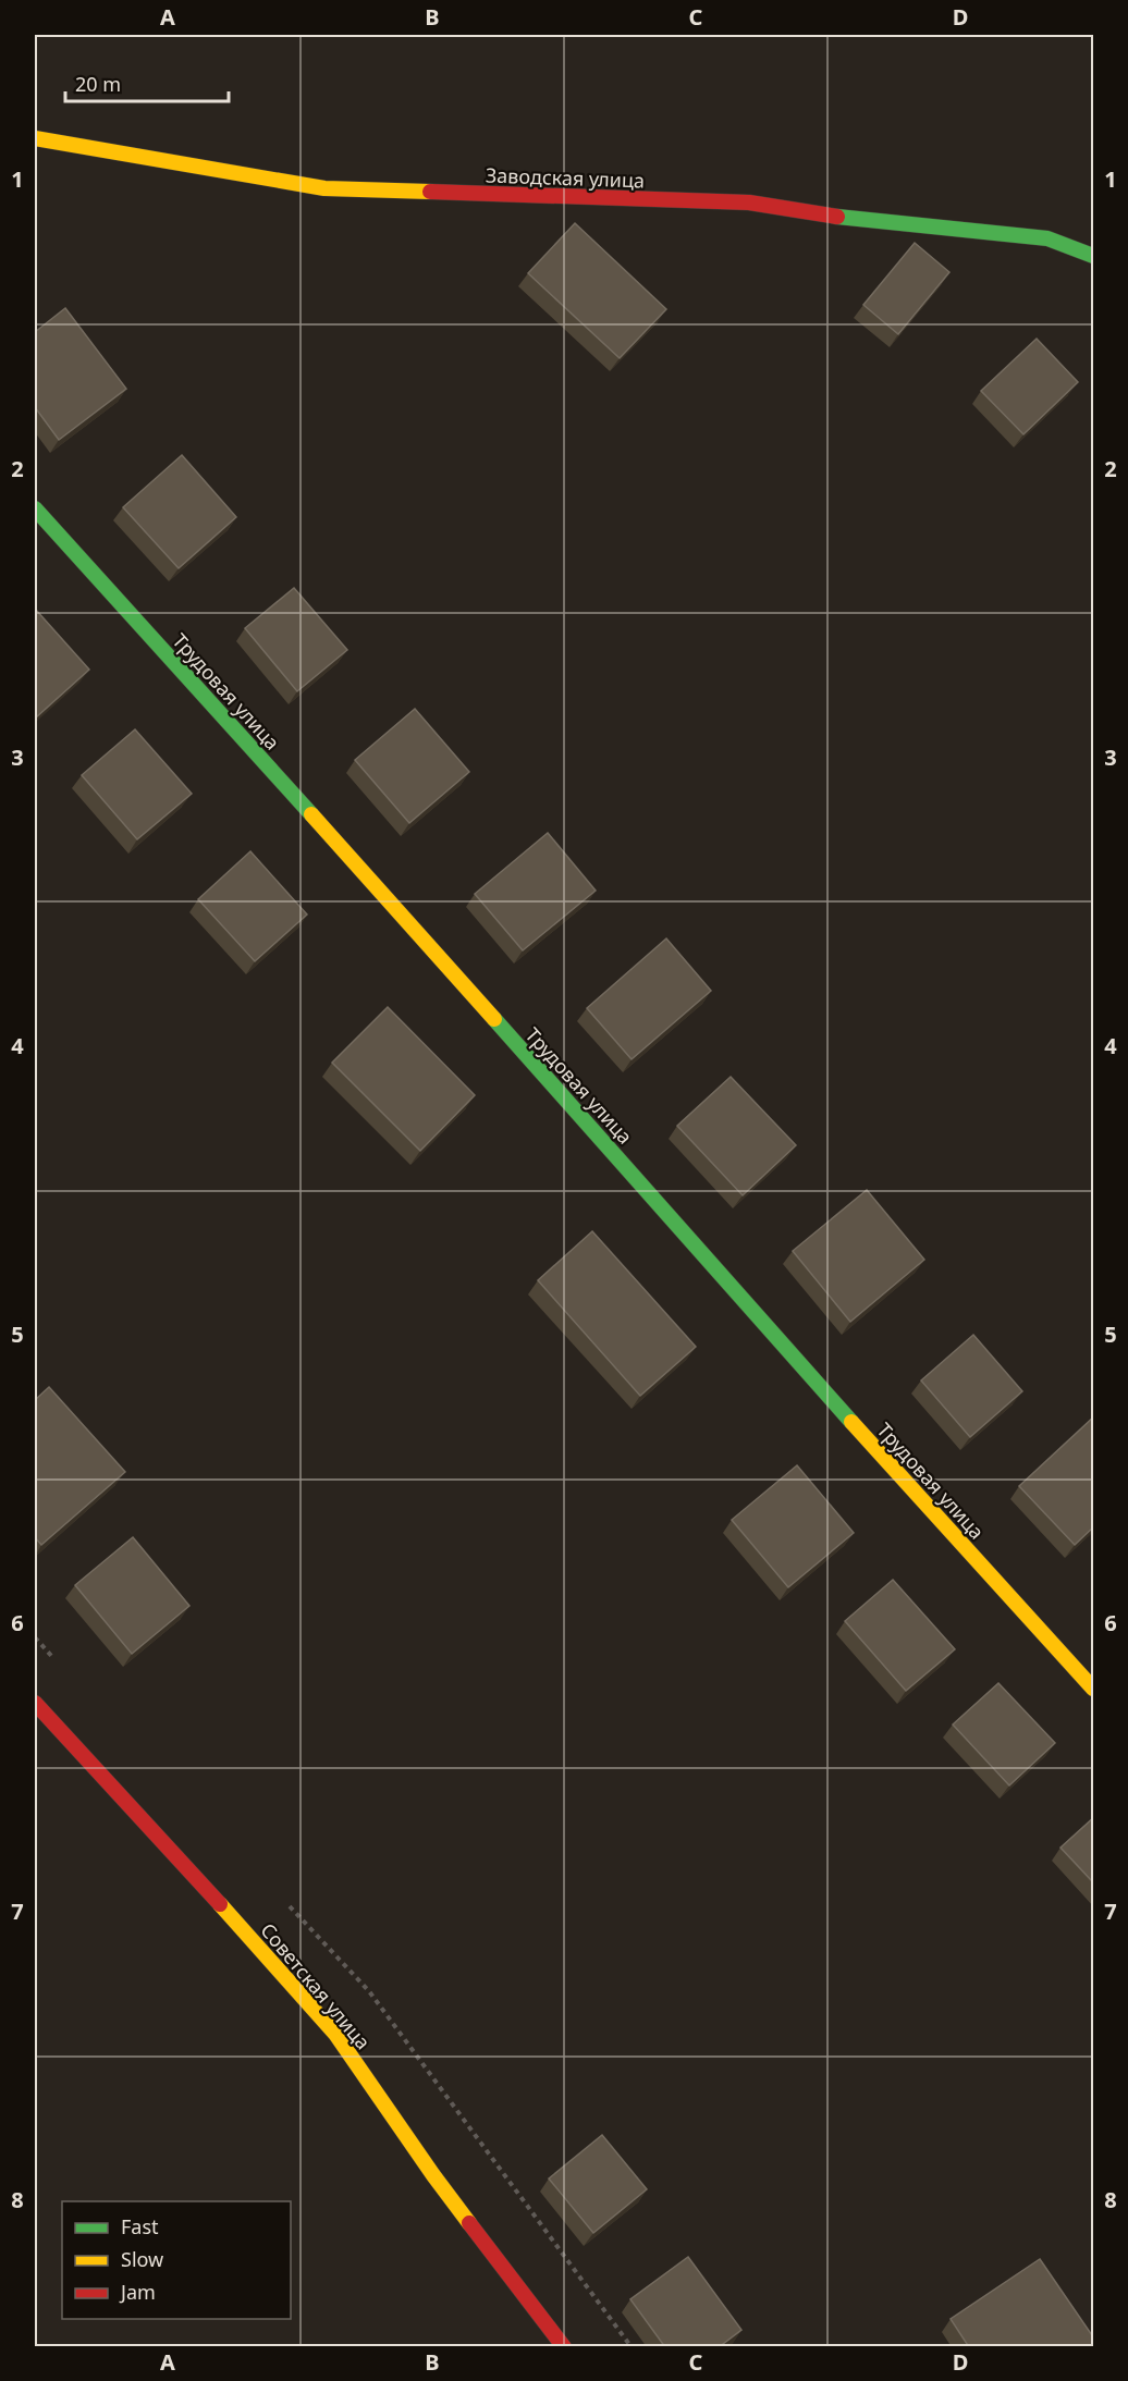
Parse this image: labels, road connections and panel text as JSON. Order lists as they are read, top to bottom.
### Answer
{
  "streets": {
    "street": ["Заводская улица", "Трудовая улица", "Советская улица"]
  },
  "legend": ["Fast", "Slow", "Jam"],
  "scale_bar": "20 m",
  "grid": {
    "columns": [
      "A",
      "B",
      "C",
      "D"
    ],
    "rows": [
      "1",
      "2",
      "3",
      "4",
      "5",
      "6",
      "7",
      "8"
    ]
  }
}
